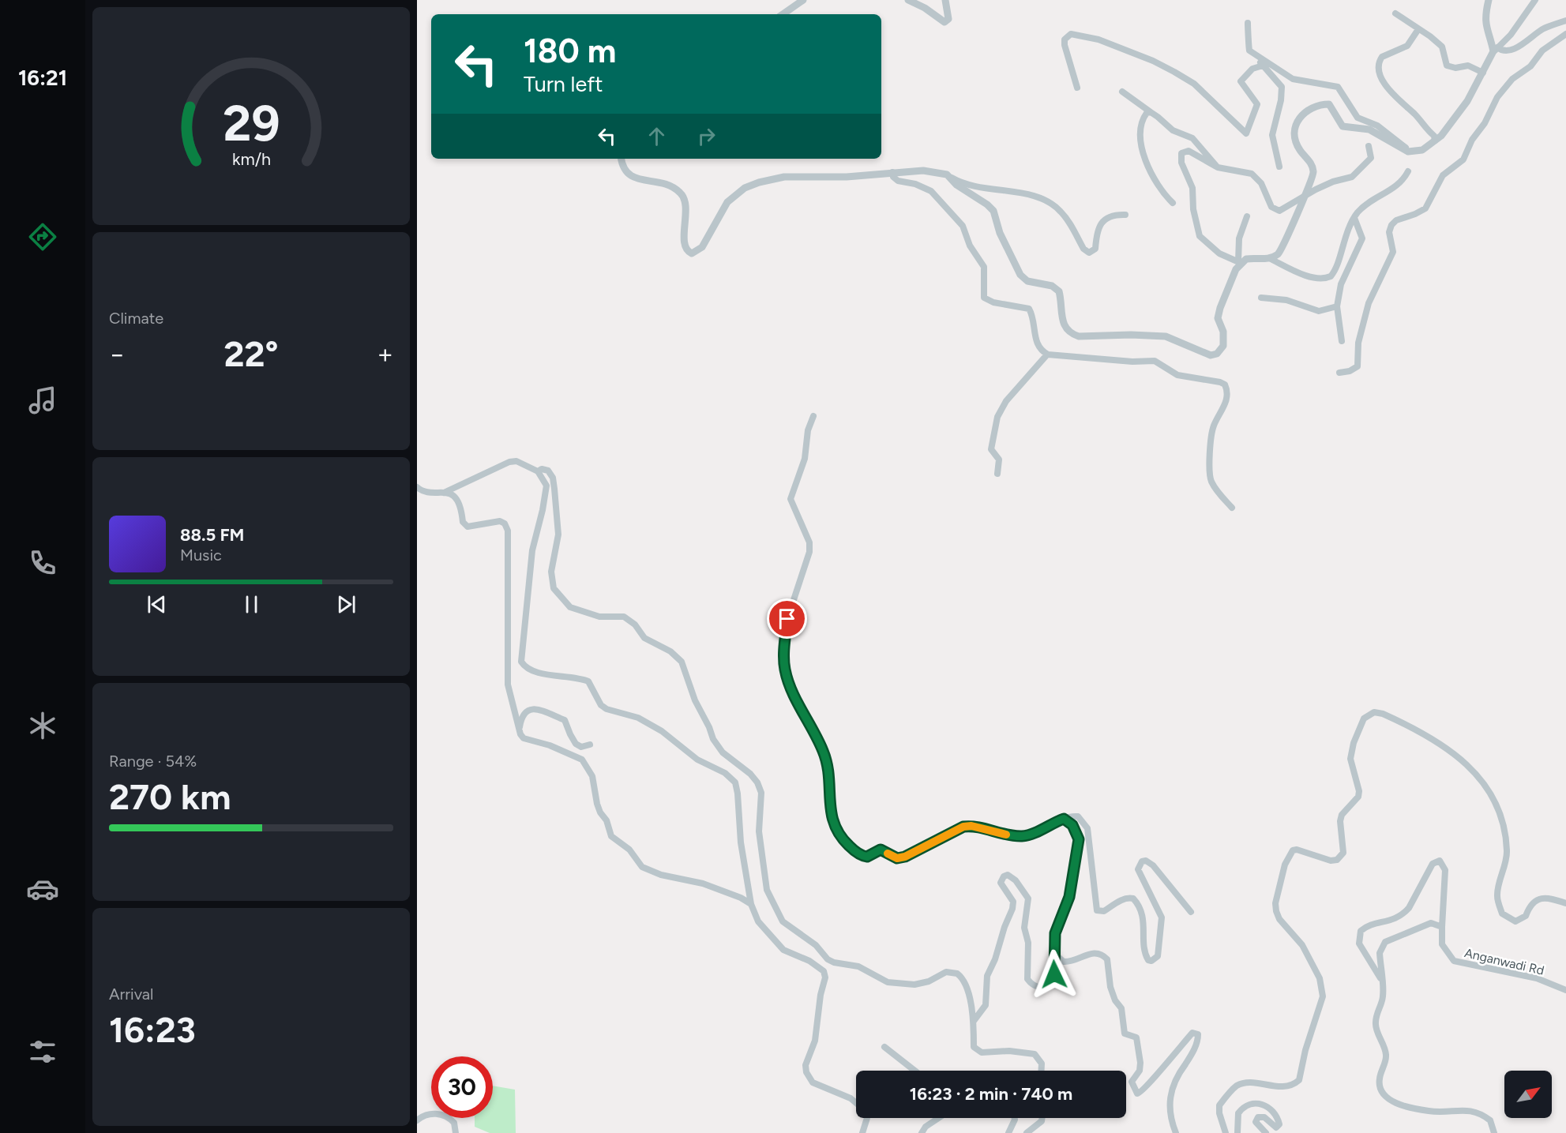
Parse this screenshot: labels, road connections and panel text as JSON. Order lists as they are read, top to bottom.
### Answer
{
  "streets": {
    "street": ["Anganwadi Rd"]
  },
  "north": "top right",
  "page": {
    "tabs": "16:21",
    "turn": ["180 m", "Turn left"],
    "tile": [
      "Climate",
      ["Range · 54%", "270 km"],
      ["Arrival", "16:23"]
    ],
    "heat": ["−", "22°", "+"],
    "song": ["88.5 FM", "Music"],
    "limit": "30",
    "trip": "16:23 · 2 min · 740 m",
    "gauge": ["29", "km/h"]
  }
}
